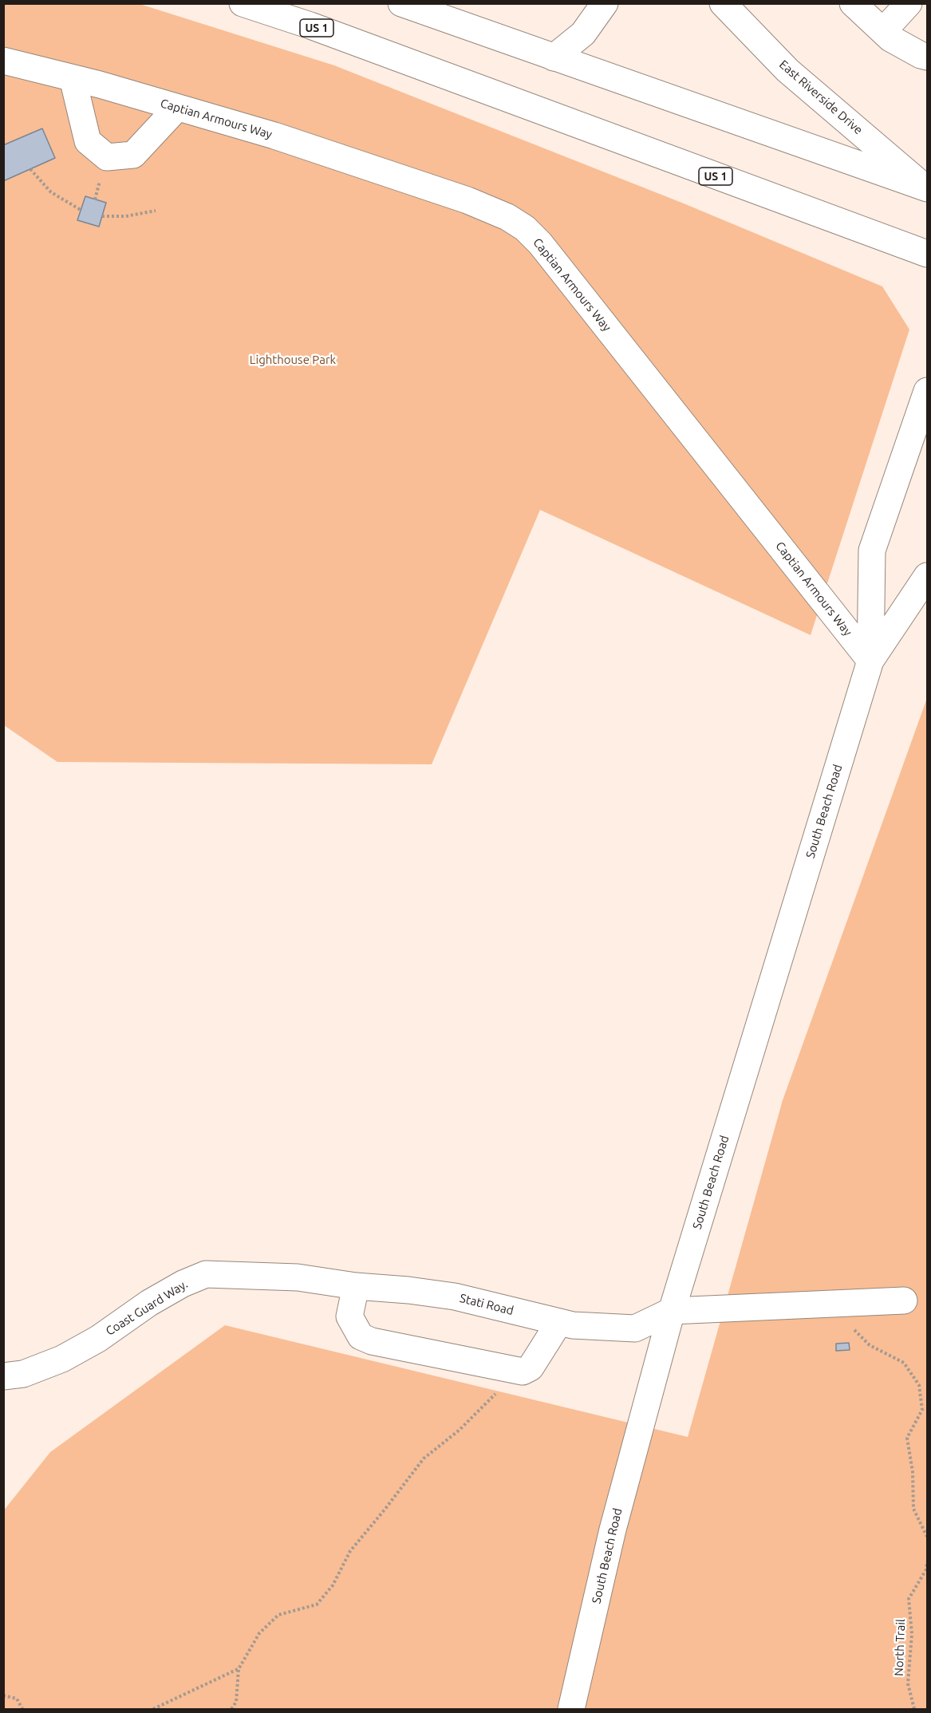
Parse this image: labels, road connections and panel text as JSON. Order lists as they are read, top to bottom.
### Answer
{
  "streets": {
    "street": [
      "US 1",
      "East Riverside Drive",
      "Captian Armours Way",
      "South Beach Road",
      "Stati Road",
      "Coast Guard Way."
    ],
    "path": ["North Trail"]
  },
  "crossings": [
    ["Captian Armours Way", "South Beach Road"],
    ["South Beach Road", "Stati Road"],
    ["Stati Road", "Coast Guard Way."]
  ],
  "parks": ["Lighthouse Park"]
}
